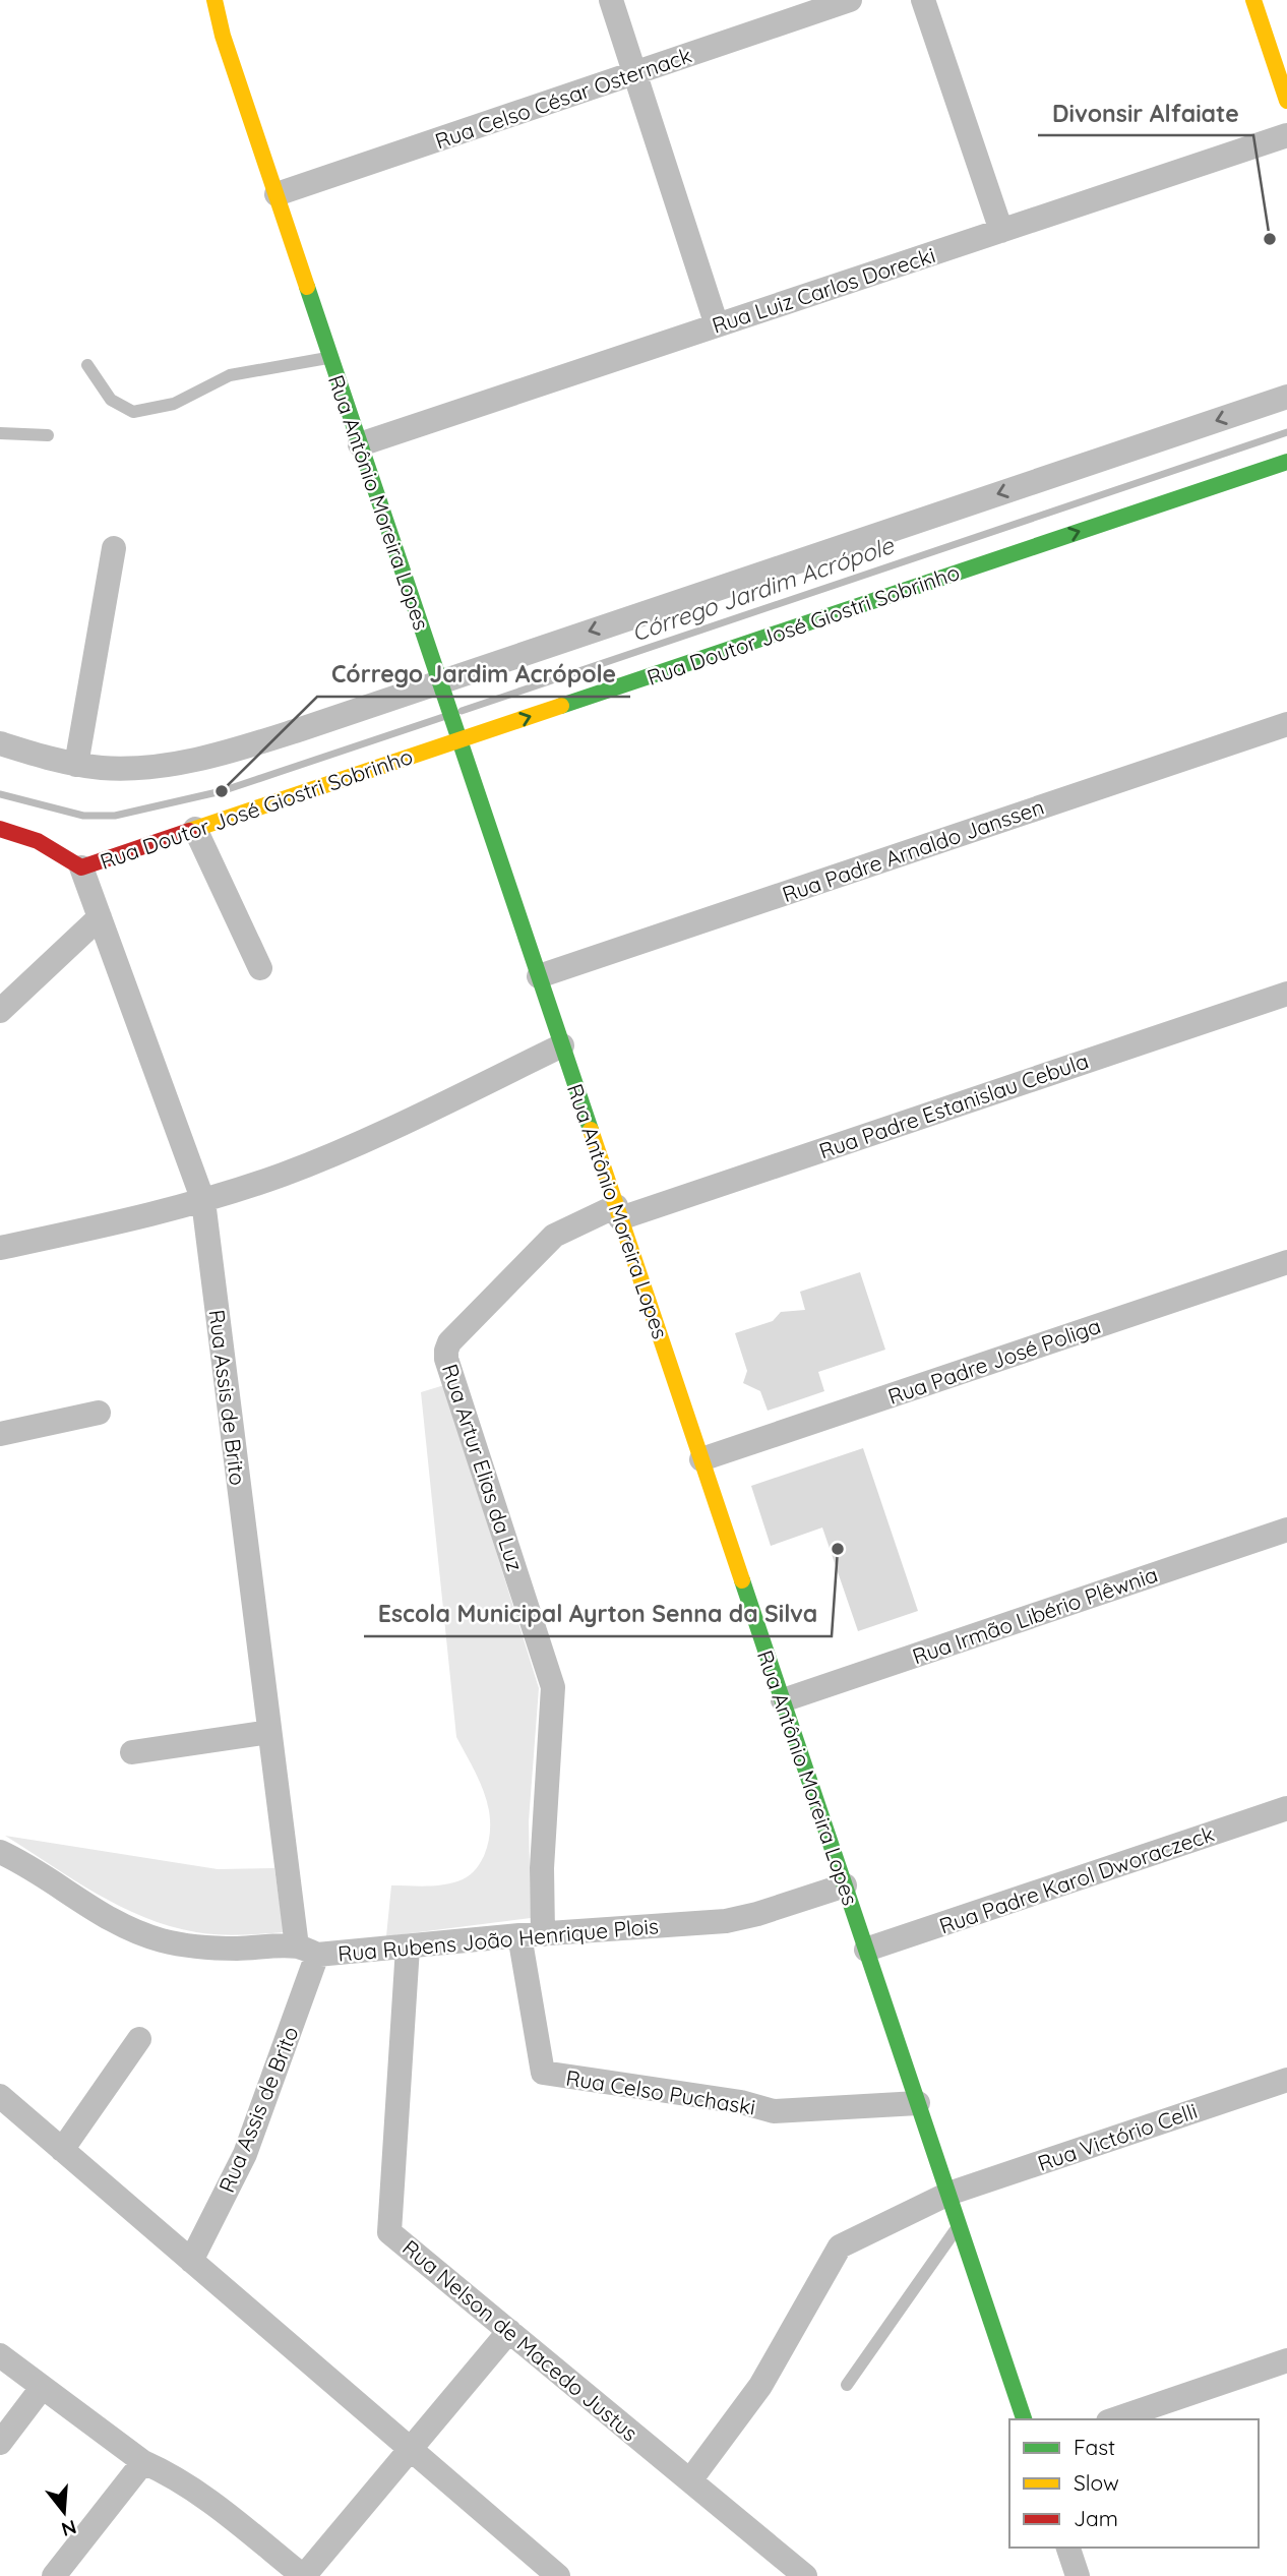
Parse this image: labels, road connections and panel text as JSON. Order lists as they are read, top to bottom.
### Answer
{
  "streets": {
    "street": [
      "Rua Celso César Osternack",
      "Rua Luiz Carlos Dorecki",
      "Rua Antônio Moreira Lopes",
      "Rua Doutor José Giostri Sobrinho",
      "Rua Padre Arnaldo Janssen",
      "Rua Padre Estanislau Cebula",
      "Rua Padre José Poliga",
      "Rua Assis de Brito",
      "Rua Artur Elias da Luz",
      "Rua Irmão Libério Plêwnia",
      "Rua Padre Karol Dworaczeck",
      "Rua Rubens João Henrique Plois",
      "Rua Celso Puchaski",
      "Rua Victório Celli",
      "Rua Nelson de Macedo Justus"
    ]
  },
  "crossings": [
    ["Rua Celso César Osternack", "Rua Antônio Moreira Lopes"],
    ["Rua Luiz Carlos Dorecki", "Rua Antônio Moreira Lopes"],
    ["Rua Antônio Moreira Lopes", "Rua Doutor José Giostri Sobrinho"],
    ["Rua Antônio Moreira Lopes", "Rua Padre Arnaldo Janssen"],
    ["Rua Antônio Moreira Lopes", "Rua Padre Estanislau Cebula"],
    ["Rua Antônio Moreira Lopes", "Rua Padre José Poliga"],
    ["Rua Antônio Moreira Lopes", "Rua Artur Elias da Luz"],
    ["Rua Antônio Moreira Lopes", "Rua Irmão Libério Plêwnia"],
    ["Rua Antônio Moreira Lopes", "Rua Padre Karol Dworaczeck"],
    ["Rua Antônio Moreira Lopes", "Rua Rubens João Henrique Plois"],
    ["Rua Antônio Moreira Lopes", "Rua Celso Puchaski"],
    ["Rua Antônio Moreira Lopes", "Rua Victório Celli"],
    ["Rua Doutor José Giostri Sobrinho", "Rua Assis de Brito"],
    ["Rua Padre Estanislau Cebula", "Rua Artur Elias da Luz"],
    ["Rua Assis de Brito", "Rua Rubens João Henrique Plois"],
    ["Rua Artur Elias da Luz", "Rua Rubens João Henrique Plois"],
    ["Rua Artur Elias da Luz", "Rua Celso Puchaski"],
    ["Rua Rubens João Henrique Plois", "Rua Celso Puchaski"],
    ["Rua Rubens João Henrique Plois", "Rua Nelson de Macedo Justus"],
    ["Rua Victório Celli", "Rua Nelson de Macedo Justus"]
  ],
  "water": ["Córrego Jardim Acrópole"],
  "places": ["Divonsir Alfaiate", "Córrego Jardim Acrópole", "Escola Municipal Ayrton Senna da Silva"],
  "legend": ["Fast", "Slow", "Jam"],
  "north": "bottom"
}
